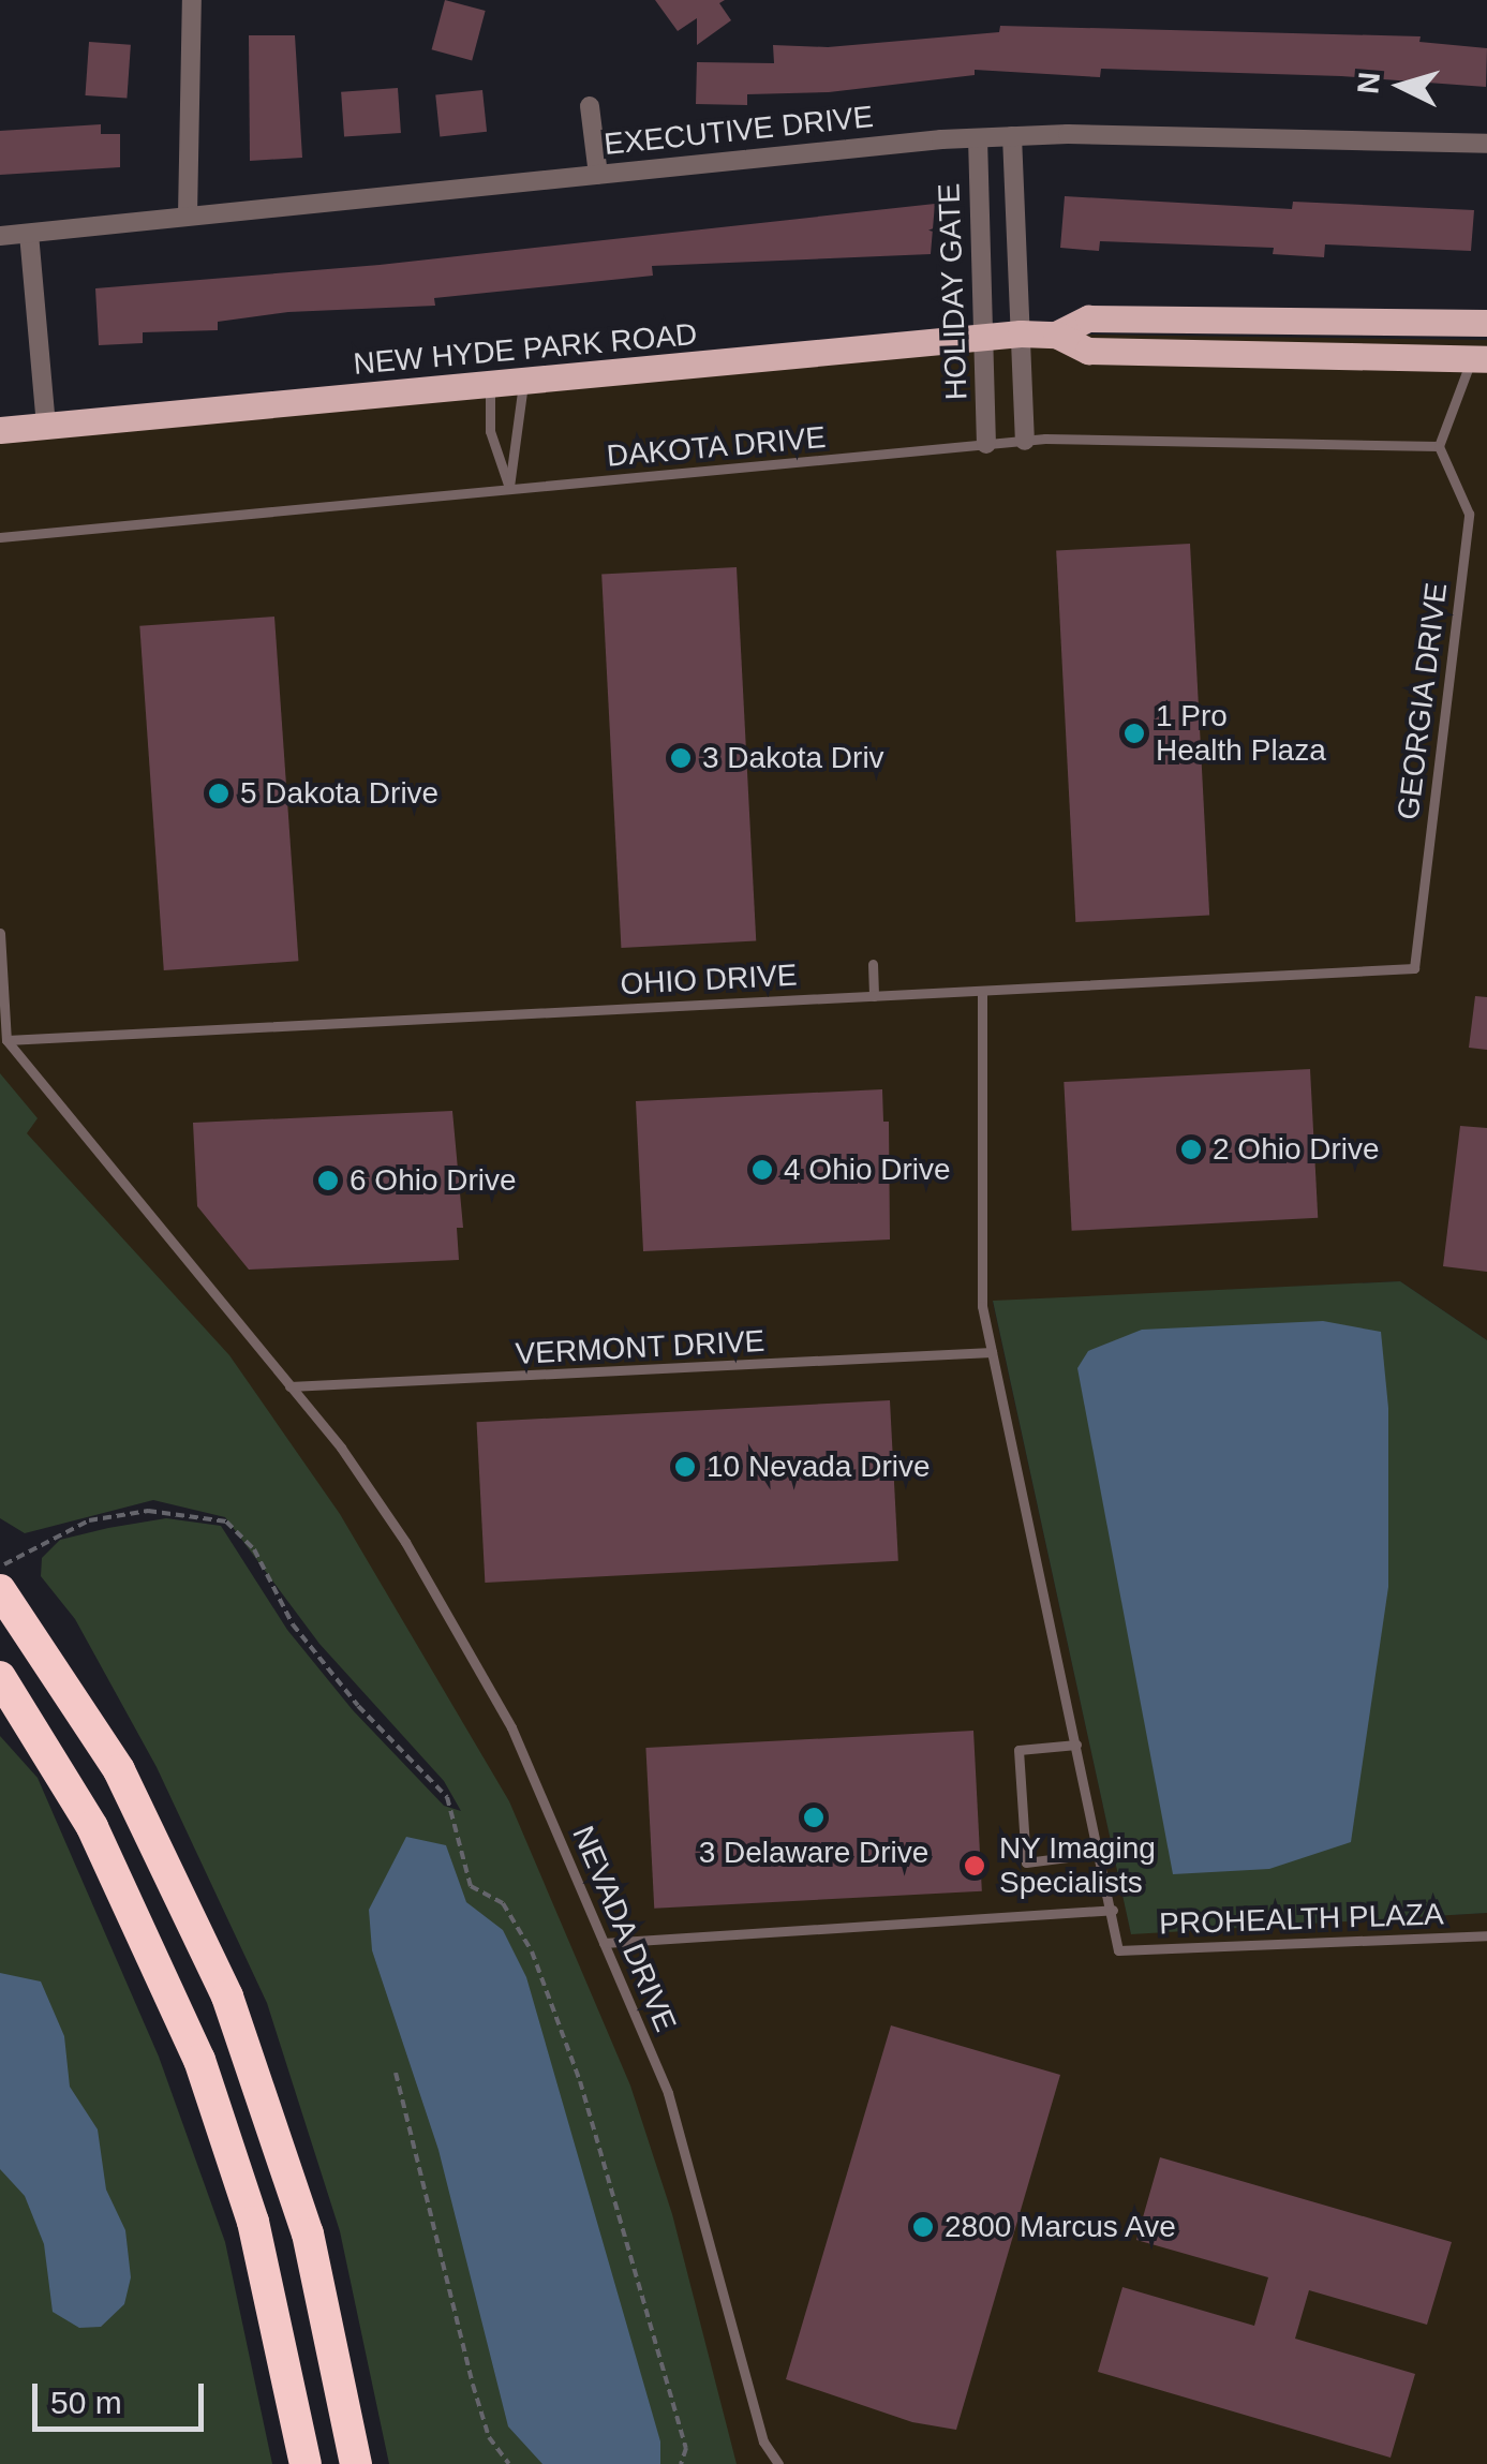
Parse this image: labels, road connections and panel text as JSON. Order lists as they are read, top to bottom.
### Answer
{
  "streets": {
    "main road": ["NEW HYDE PARK ROAD"],
    "street": ["EXECUTIVE DRIVE", "HOLIDAY GATE"],
    "lane": [
      "DAKOTA DRIVE",
      "GEORGIA DRIVE",
      "OHIO DRIVE",
      "VERMONT DRIVE",
      "PROHEALTH PLAZA",
      "NEVADA DRIVE"
    ]
  },
  "crossings": [
    ["EXECUTIVE DRIVE", "HOLIDAY GATE"],
    ["HOLIDAY GATE", "NEW HYDE PARK ROAD"],
    ["HOLIDAY GATE", "DAKOTA DRIVE"],
    ["DAKOTA DRIVE", "GEORGIA DRIVE"],
    ["GEORGIA DRIVE", "OHIO DRIVE"],
    ["OHIO DRIVE", "NEVADA DRIVE"],
    ["VERMONT DRIVE", "NEVADA DRIVE"]
  ],
  "places": [
    "1 Pro Health Plaza",
    "3 Dakota Driv",
    "5 Dakota Drive",
    "2 Ohio Drive",
    "4 Ohio Drive",
    "6 Ohio Drive",
    "10 Nevada Drive",
    "3 Delaware Drive",
    "NY Imaging Specialists",
    "2800 Marcus Ave"
  ],
  "scale_bar": "50 m",
  "north": "left"
}
